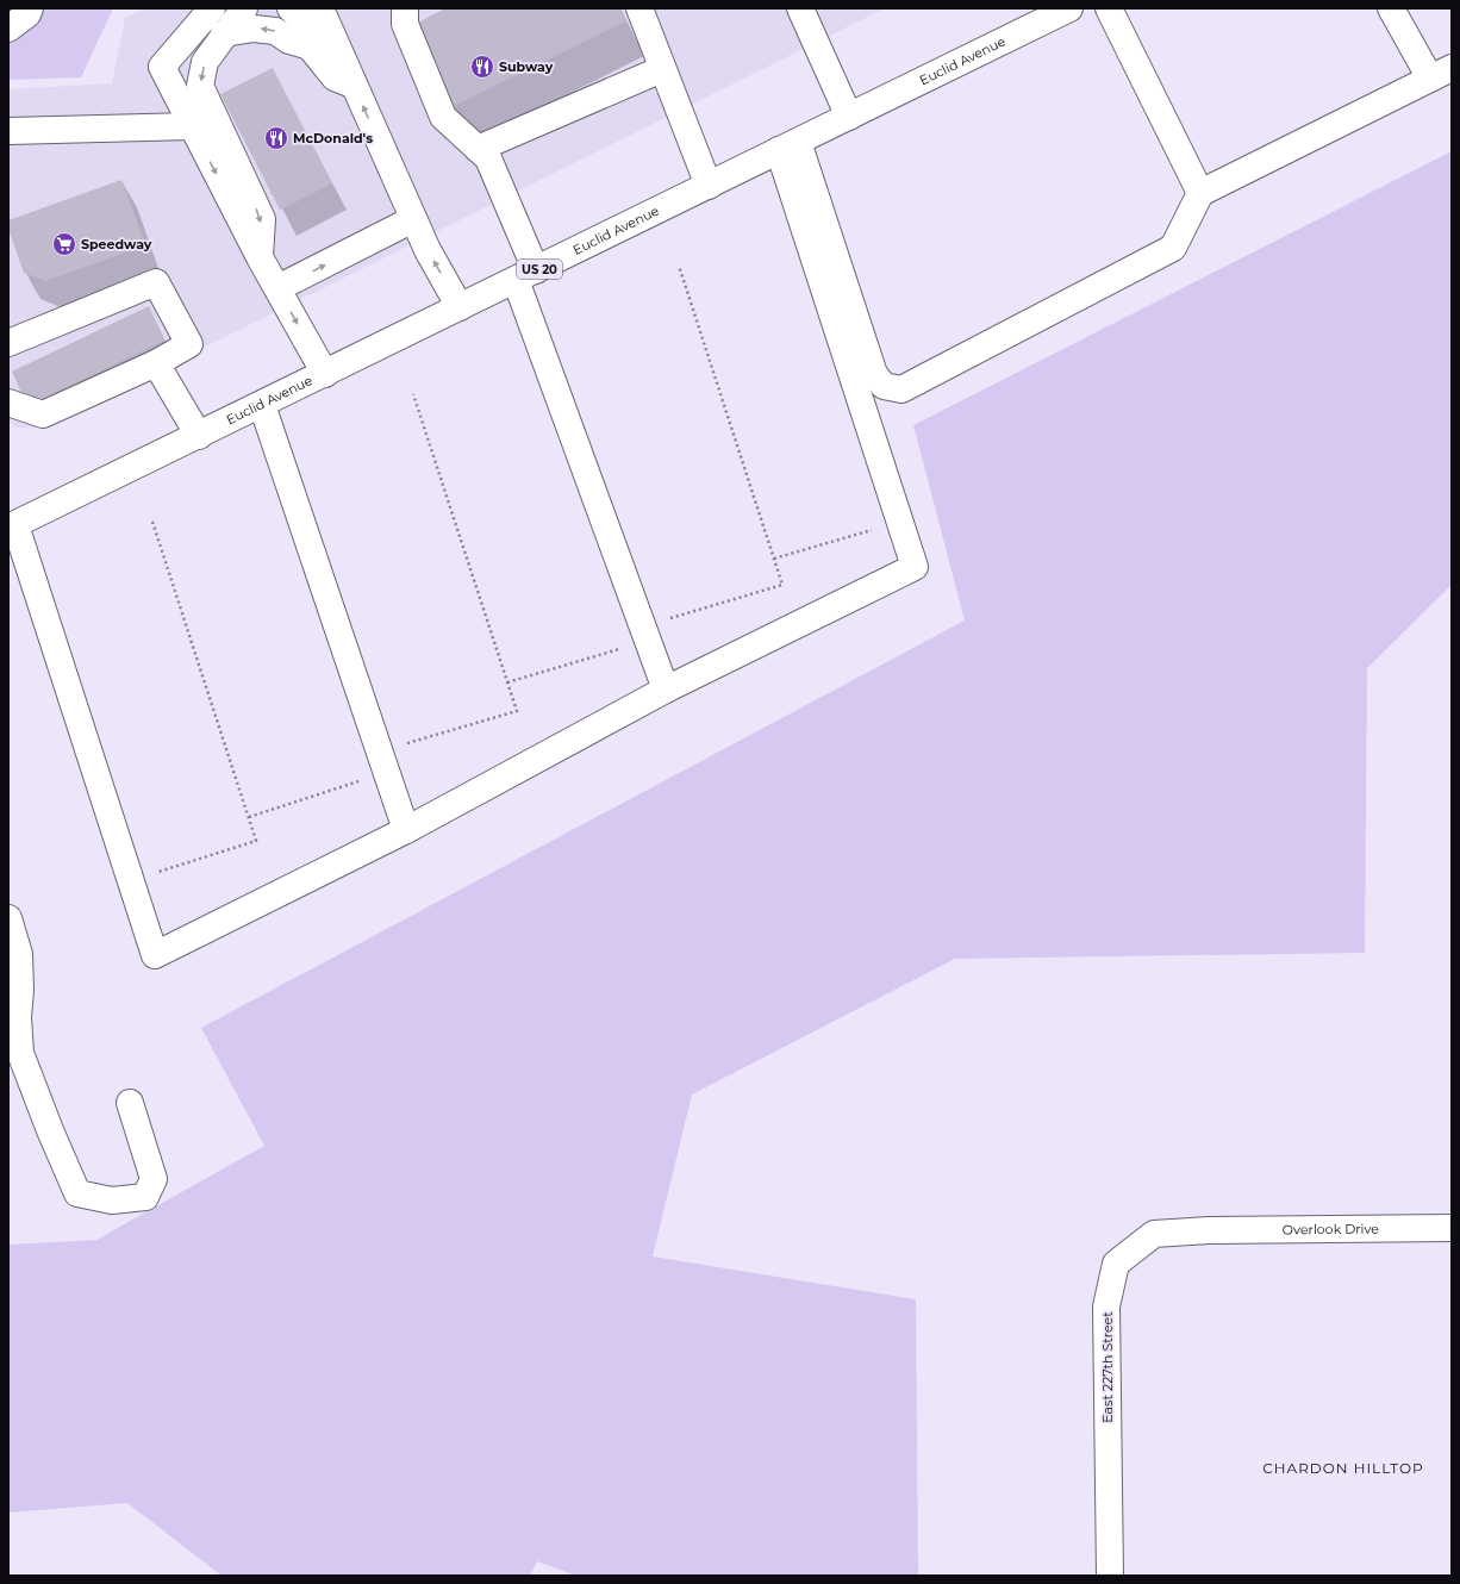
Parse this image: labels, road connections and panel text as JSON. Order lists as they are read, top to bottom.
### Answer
{
  "streets": {
    "main road": [
      "Euclid Avenue",
      "US 20",
      "Overlook Drive",
      "East 227th Street"
    ]
  },
  "crossings": [
    ["Overlook Drive", "East 227th Street"]
  ],
  "districts": ["CHARDON HILLTOP"],
  "places": {
    "restaurant": ["Subway", "McDonald's"],
    "supermarket": ["Speedway"]
  }
}
